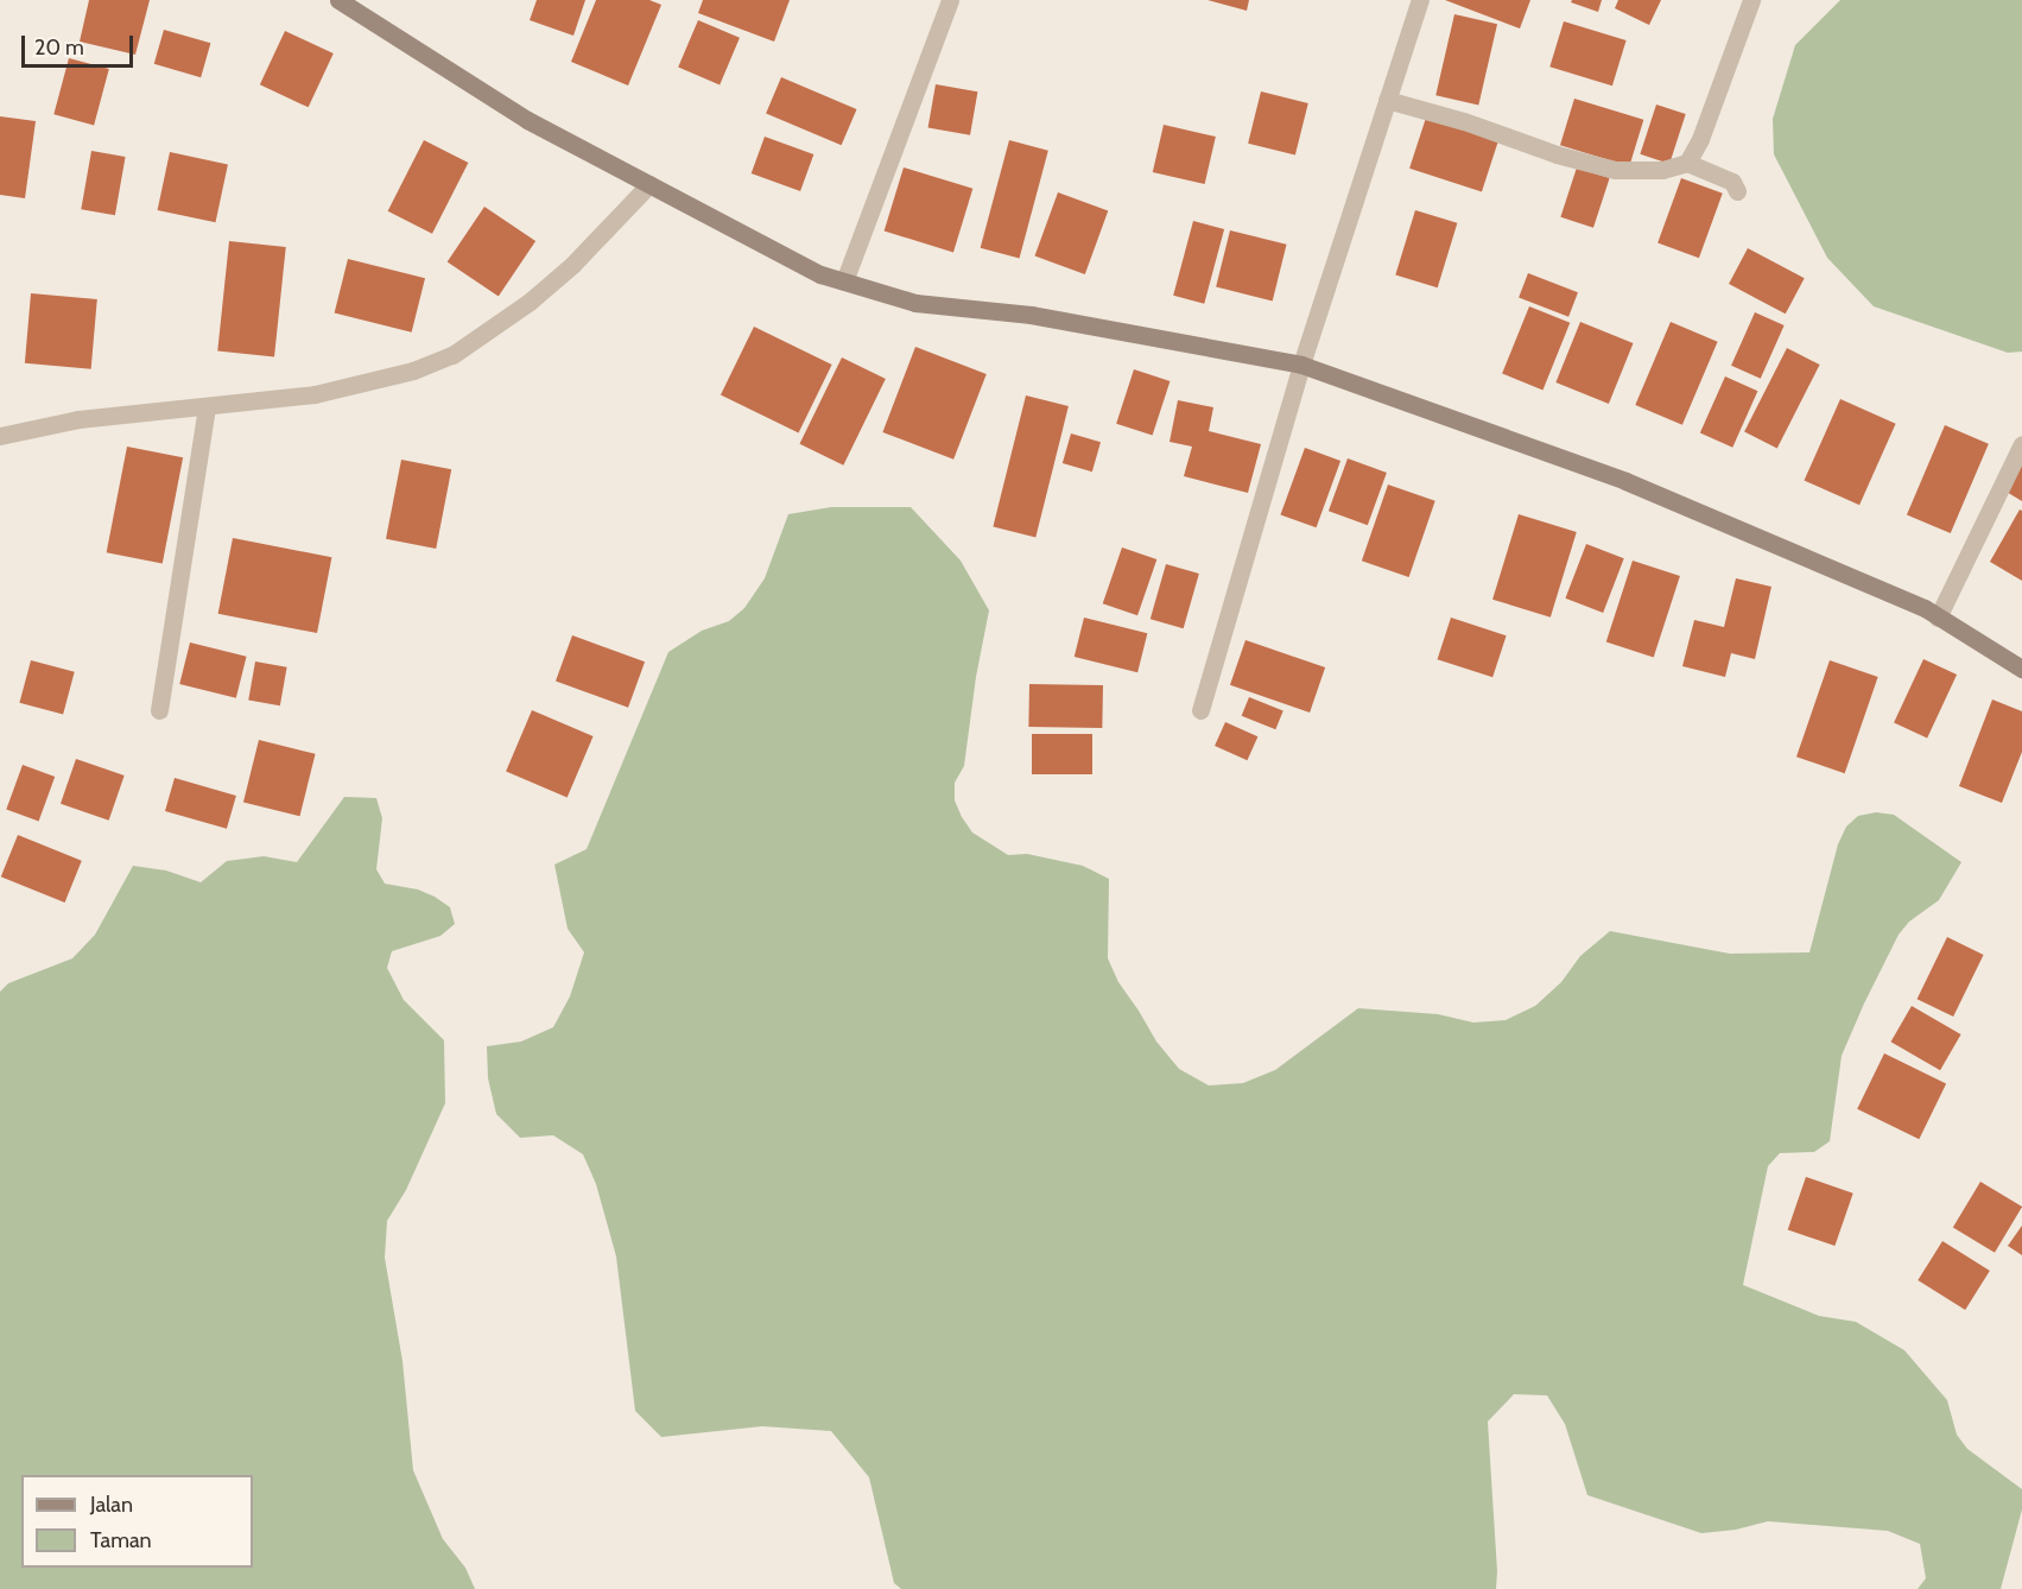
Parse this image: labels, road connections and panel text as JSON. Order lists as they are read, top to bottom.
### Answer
{
  "legend": ["Jalan", "Taman"],
  "scale_bar": "20 m"
}
